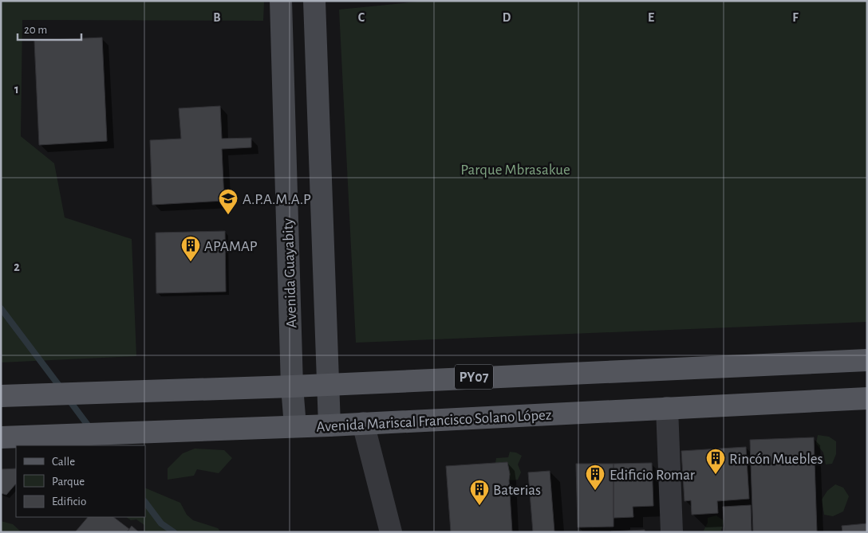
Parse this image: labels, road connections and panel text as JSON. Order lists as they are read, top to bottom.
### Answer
{
  "streets": {
    "main road": ["PY07", "Avenida Mariscal Francisco Solano López"],
    "street": ["Avenida Guayabity"]
  },
  "crossings": [
    ["Avenida Guayabity", "PY07"],
    ["Avenida Guayabity", "Avenida Mariscal Francisco Solano López"]
  ],
  "parks": ["Parque Mbrasakue"],
  "places": {
    "school or university": ["A.P.A.M.A.P"],
    "building": [
      "APAMAP",
      "Rincón Muebles",
      "Edificio Romar",
      "Baterias"
    ]
  },
  "legend": ["Calle", "Parque", "Edificio"],
  "scale_bar": "20 m",
  "grid": {
    "columns": [
      "B",
      "C",
      "D",
      "E",
      "F"
    ],
    "rows": ["1", "2"]
  }
}
